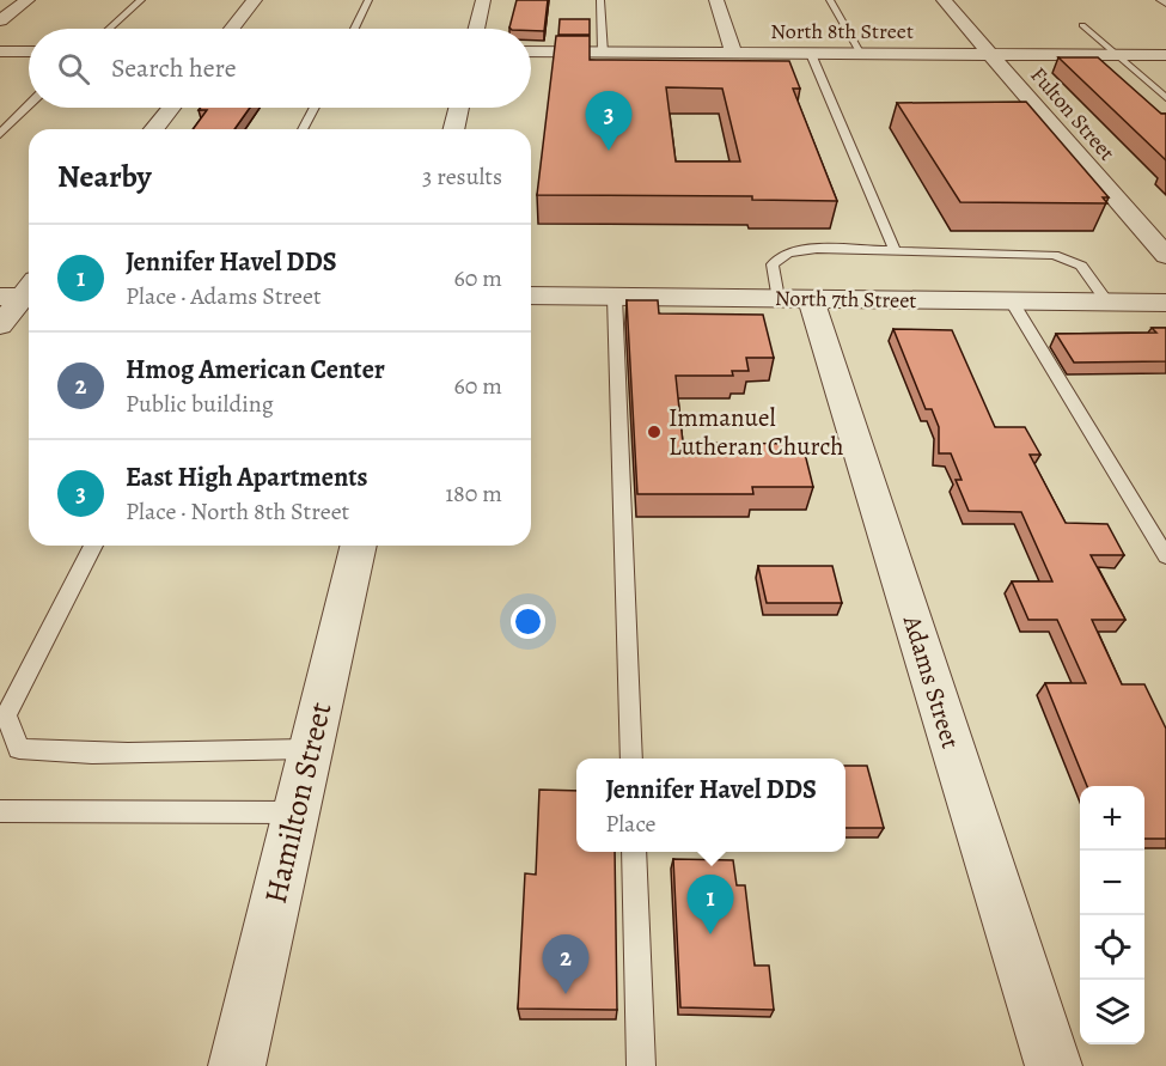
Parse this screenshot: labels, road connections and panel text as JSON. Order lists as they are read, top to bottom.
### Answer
{
  "streets": {
    "street": [
      "North 8th Street",
      "Fulton Street",
      "North 7th Street",
      "Adams Street",
      "Hamilton Street"
    ]
  },
  "crossings": [
    ["North 8th Street", "Fulton Street"],
    ["North 7th Street", "Adams Street"]
  ],
  "places": ["Immanuel Lutheran Church"],
  "page": {
    "search": "Search here",
    "pins": ["3", "1", "2"],
    "heading": ["Nearby", "3 results"],
    "list": [
      {
        "mark": "1",
        "name": "Jennifer Havel DDS",
        "note": "Place · Adams Street",
        "value": "60 m"
      },
      {
        "mark": "2",
        "name": "Hmog American Center",
        "note": "Public building",
        "value": "60 m"
      },
      {
        "mark": "3",
        "name": "East High Apartments",
        "note": "Place · North 8th Street",
        "value": "180 m"
      }
    ],
    "popup": ["Jennifer Havel DDS", "Place"],
    "map_buttons": ["+", "−"]
  }
}
